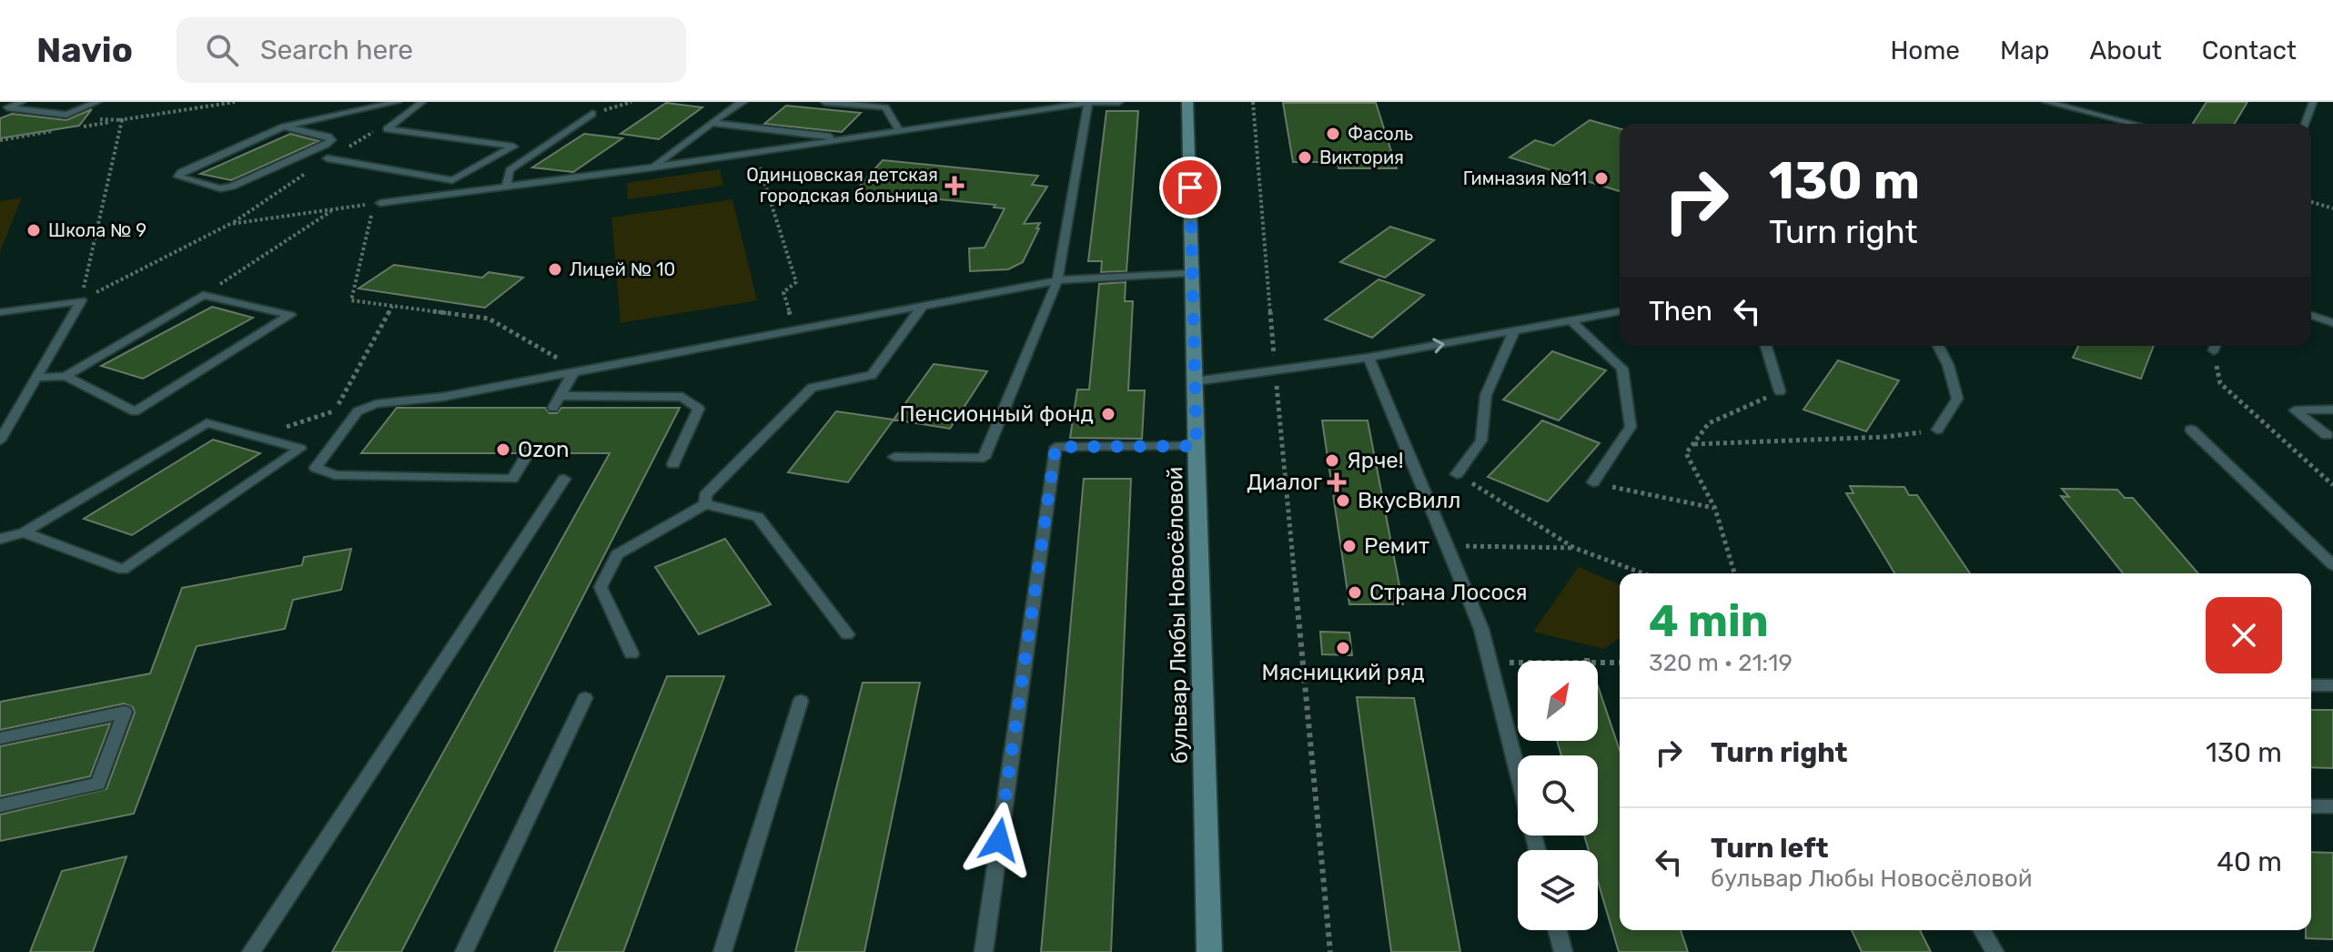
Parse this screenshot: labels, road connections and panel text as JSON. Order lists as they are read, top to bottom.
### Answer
{
  "streets": {
    "street": ["бульвар Любы Новосёловой"]
  },
  "places": {
    "other": [
      "Фасоль",
      "Виктория",
      "Гимназия №11",
      "Школа № 9",
      "Лицей № 10",
      "Пенсионный фонд",
      "Ozon",
      "Ярче!",
      "ВкусВилл",
      "Ремит",
      "Страна Лосося",
      "Мясницкий ряд"
    ],
    "health": ["Одинцовская детская городская больница", "Диалог"]
  },
  "north": "top right",
  "page": {
    "header": "Navio",
    "search": "Search here",
    "nav": [
      "Home",
      "Map",
      "About",
      "Contact"
    ],
    "turn": ["130 m", "Turn right"],
    "then": "Then",
    "heading": ["4 min", "320 m · 21:19"],
    "list": [
      {
        "name": "Turn right",
        "value": "130 m"
      },
      {
        "name": "Turn left",
        "note": "бульвар Любы Новосёловой",
        "value": "40 m"
      }
    ]
  }
}
